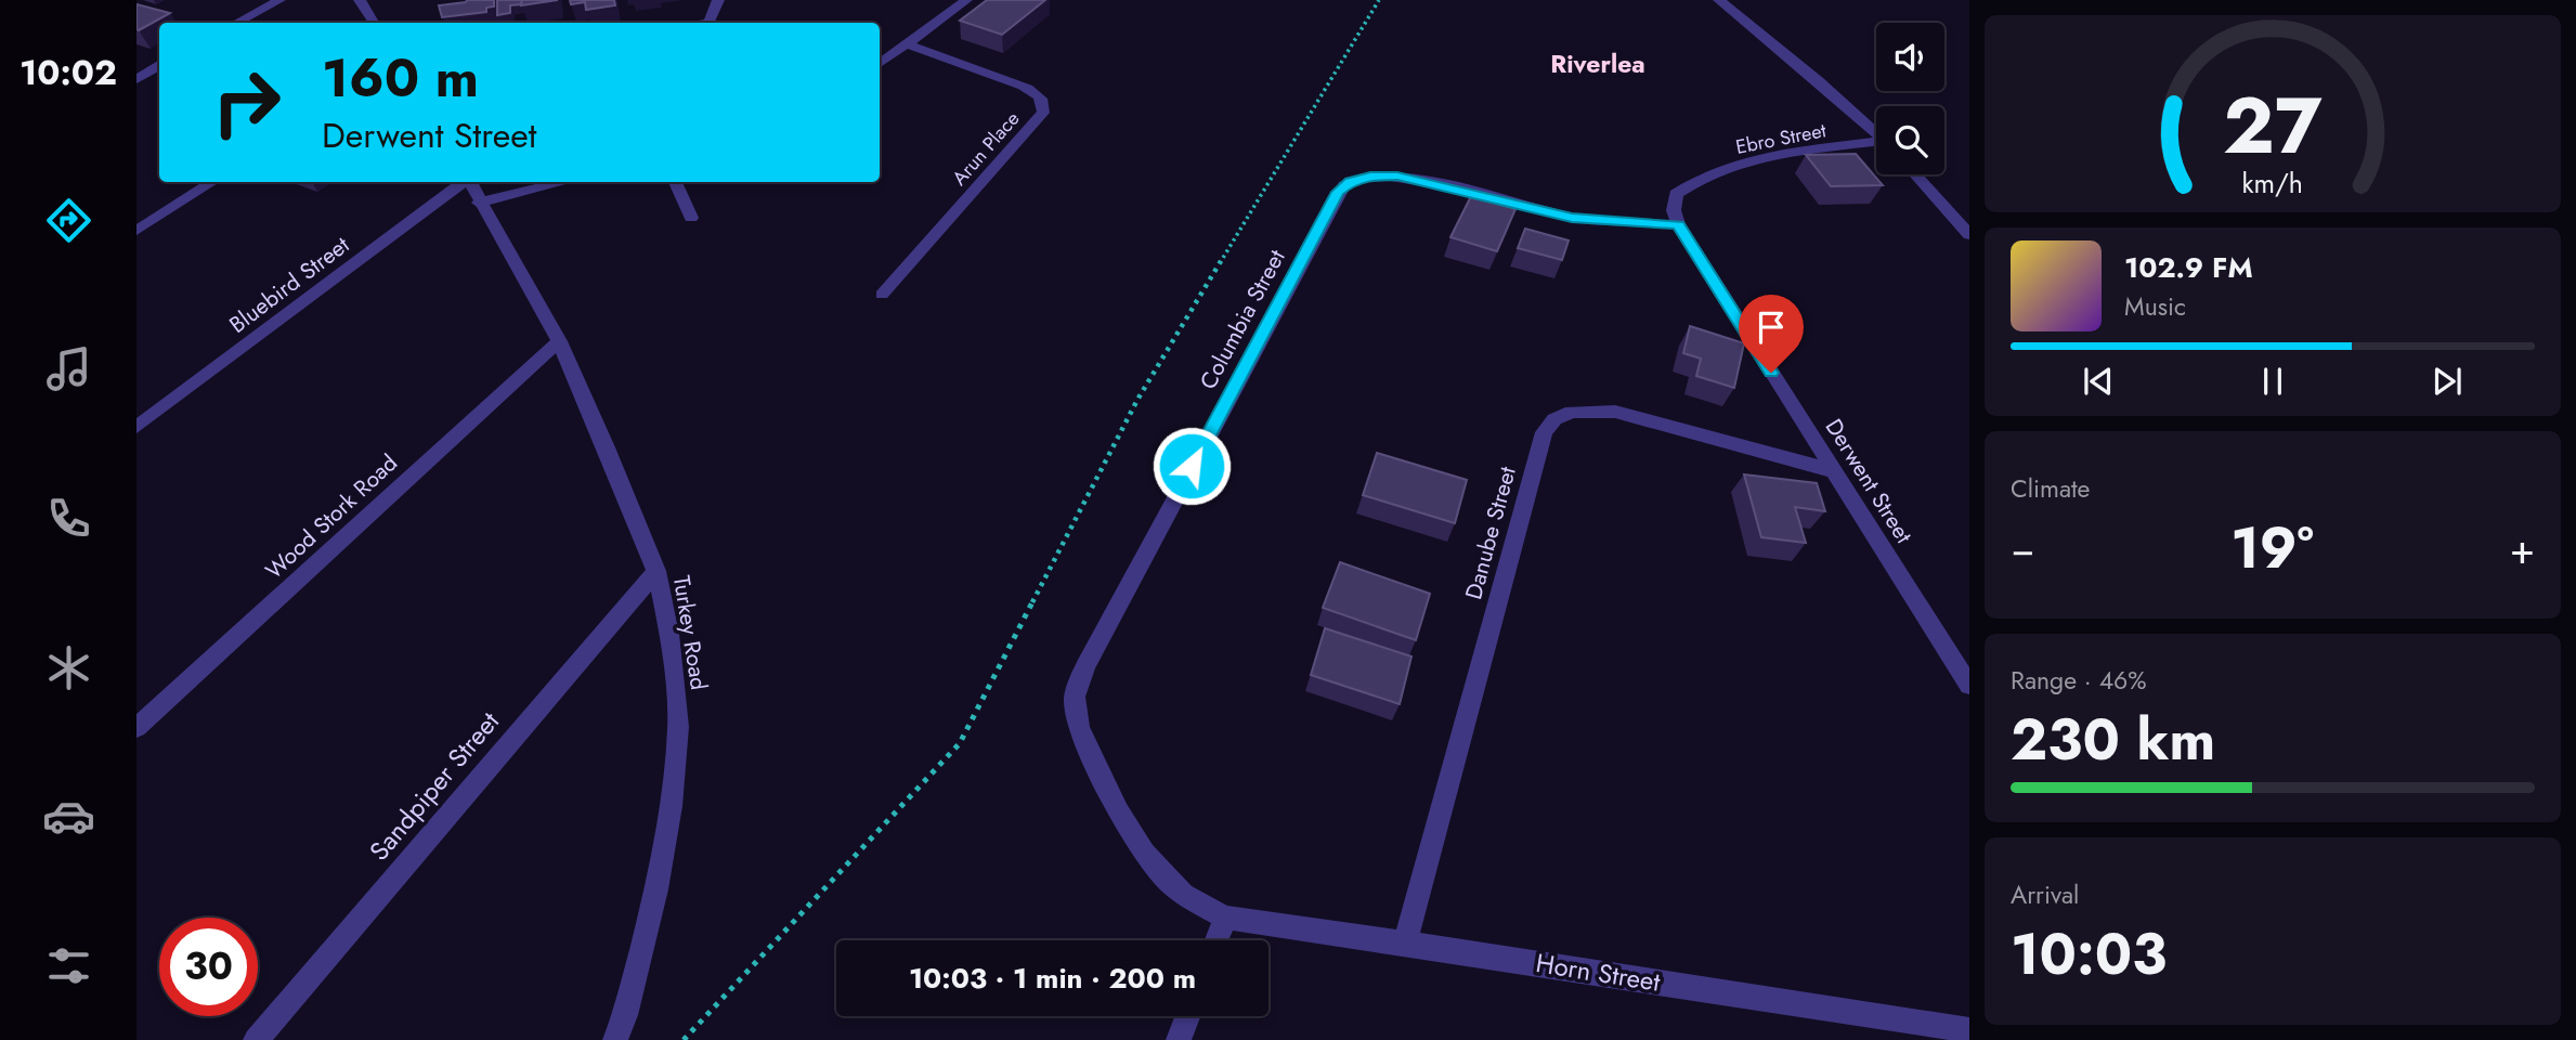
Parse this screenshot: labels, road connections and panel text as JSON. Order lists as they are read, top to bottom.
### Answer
{
  "streets": {
    "street": [
      "Ebro Street",
      "Arun Place",
      "Bluebird Street",
      "Columbia Street",
      "Derwent Street",
      "Wood Stork Road",
      "Danube Street",
      "Turkey Road",
      "Sandpiper Street",
      "Horn Street"
    ]
  },
  "crossings": [
    ["Ebro Street", "Columbia Street"],
    ["Ebro Street", "Derwent Street"],
    ["Columbia Street", "Derwent Street"],
    ["Columbia Street", "Horn Street"],
    ["Derwent Street", "Danube Street"],
    ["Wood Stork Road", "Turkey Road"],
    ["Danube Street", "Horn Street"],
    ["Turkey Road", "Sandpiper Street"]
  ],
  "districts": ["Riverlea"],
  "page": {
    "tabs": "10:02",
    "turn": ["160 m", "Derwent Street"],
    "song": ["102.9 FM", "Music"],
    "tile": [
      "Climate",
      ["Range · 46%", "230 km"],
      ["Arrival", "10:03"]
    ],
    "heat": ["−", "19°", "+"],
    "limit": "30",
    "trip": "10:03 · 1 min · 200 m",
    "gauge": ["27", "km/h"]
  }
}
